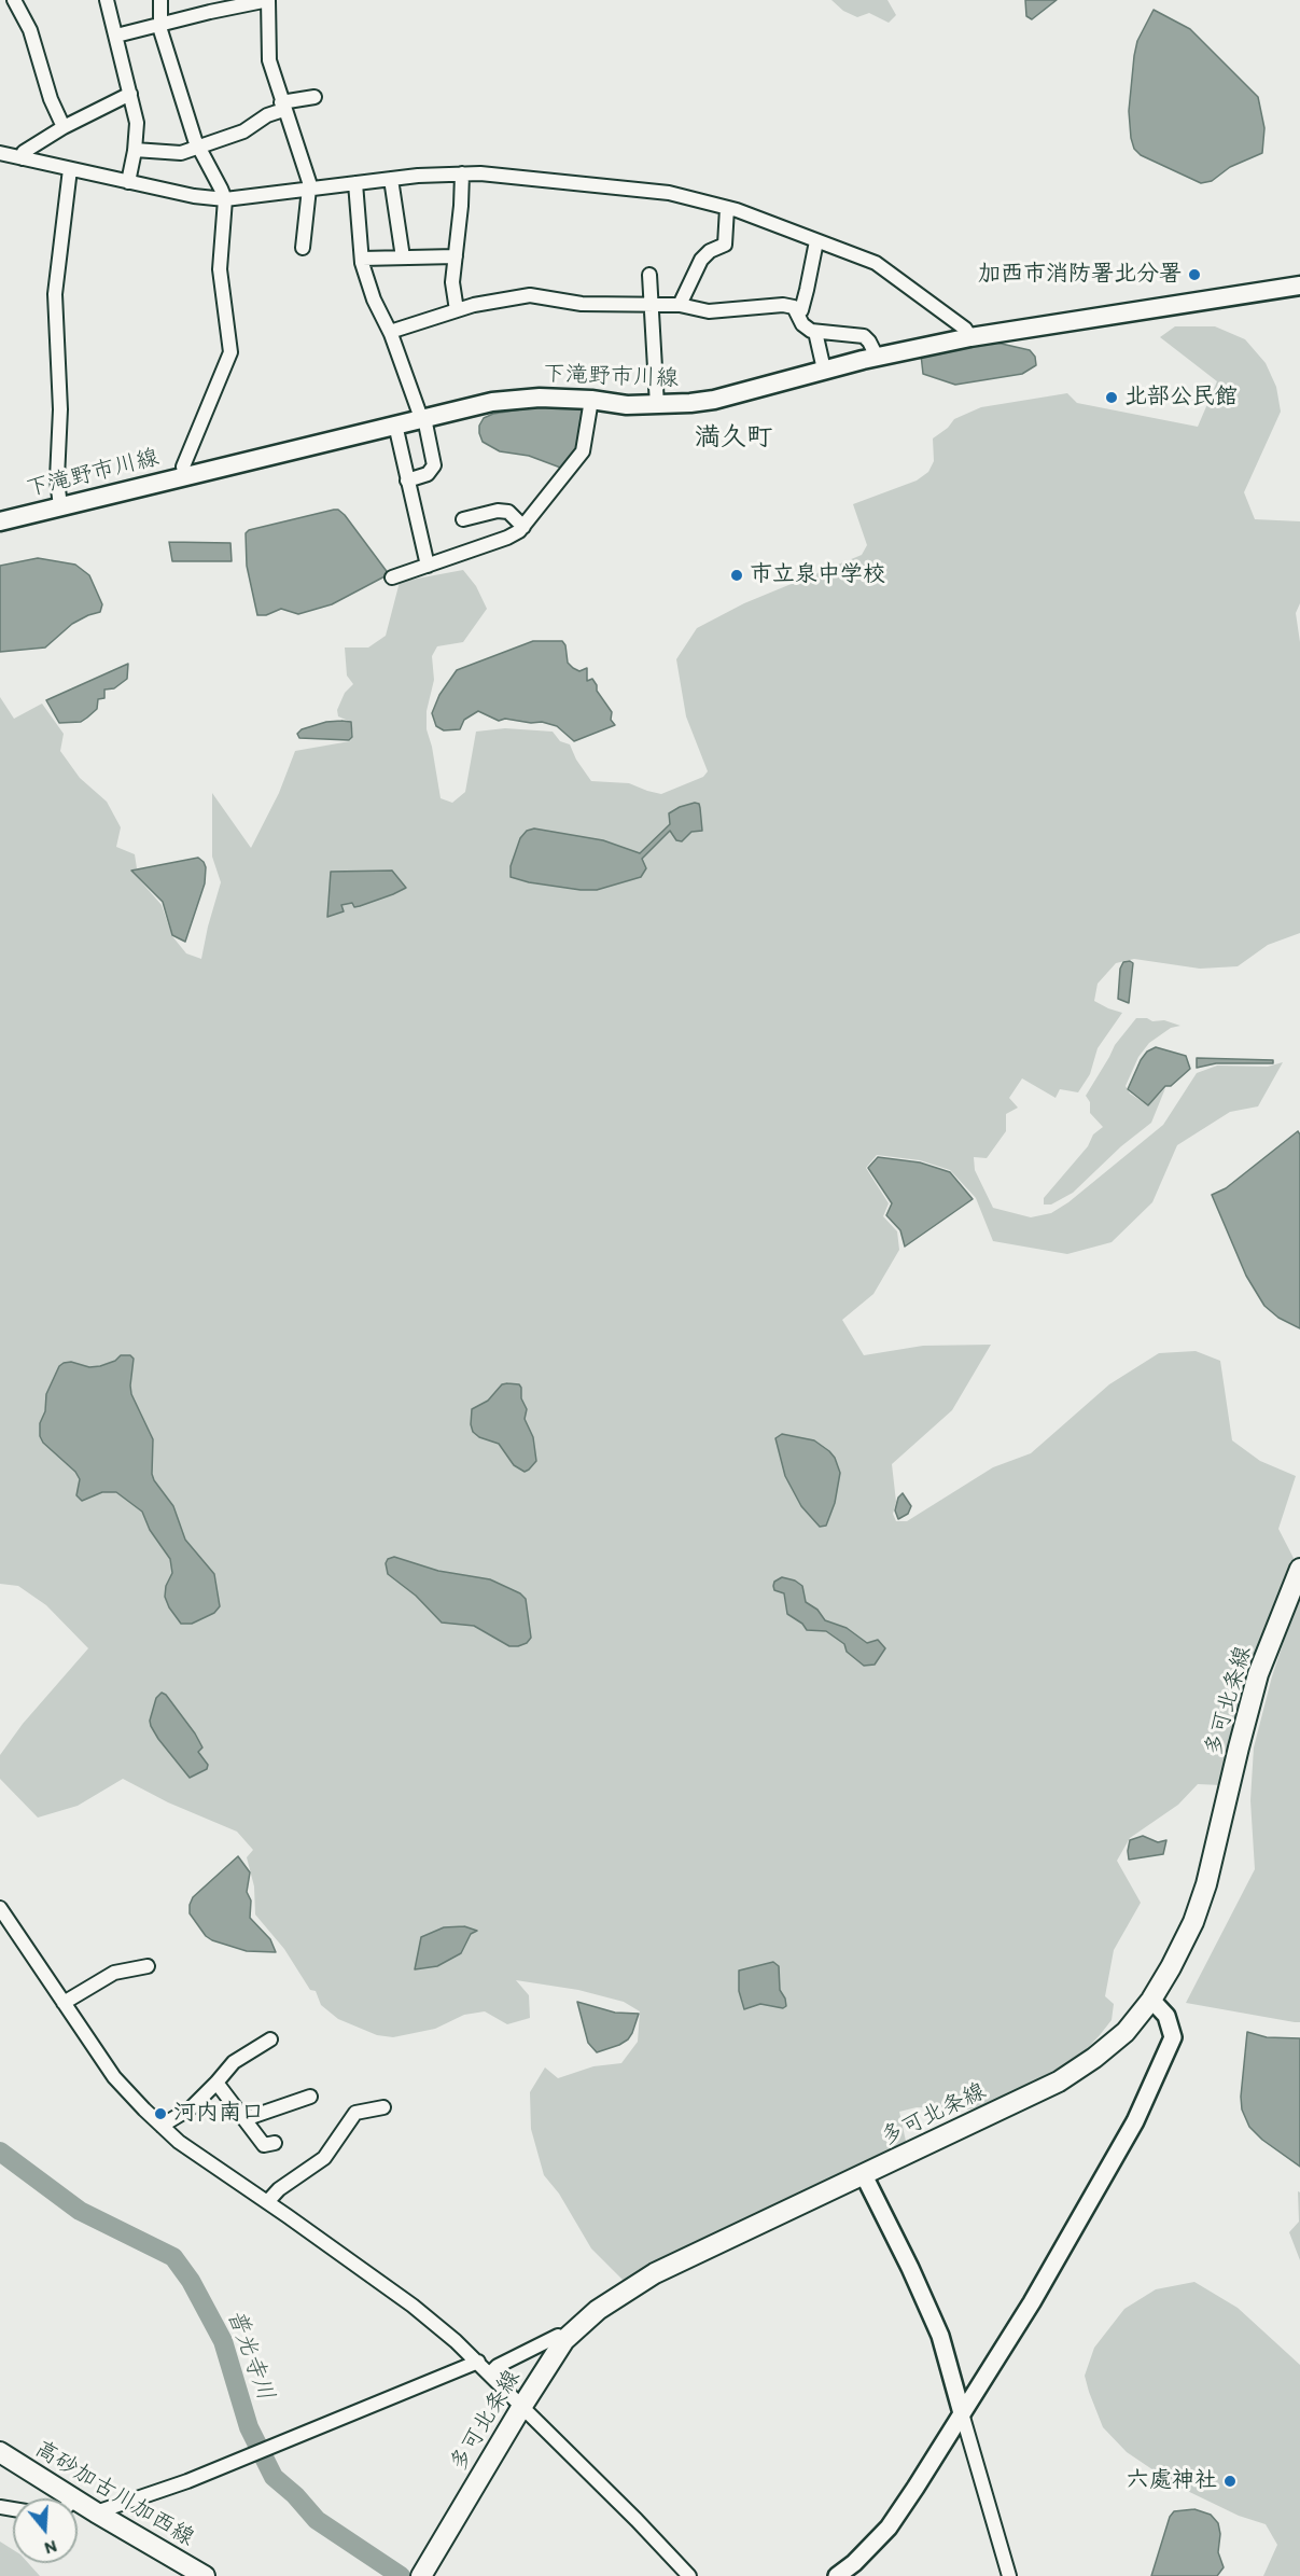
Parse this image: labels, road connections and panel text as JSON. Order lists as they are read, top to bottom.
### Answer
{
  "streets": {
    "main road": ["下滝野市川線", "多可北条線", "高砂加古川加西線"]
  },
  "districts": ["満久町"],
  "water": ["普光寺川"],
  "places": [
    "加西市消防署北分署",
    "北部公民館",
    "市立泉中学校",
    "河内南口",
    "六處神社"
  ],
  "north": "bottom"
}
